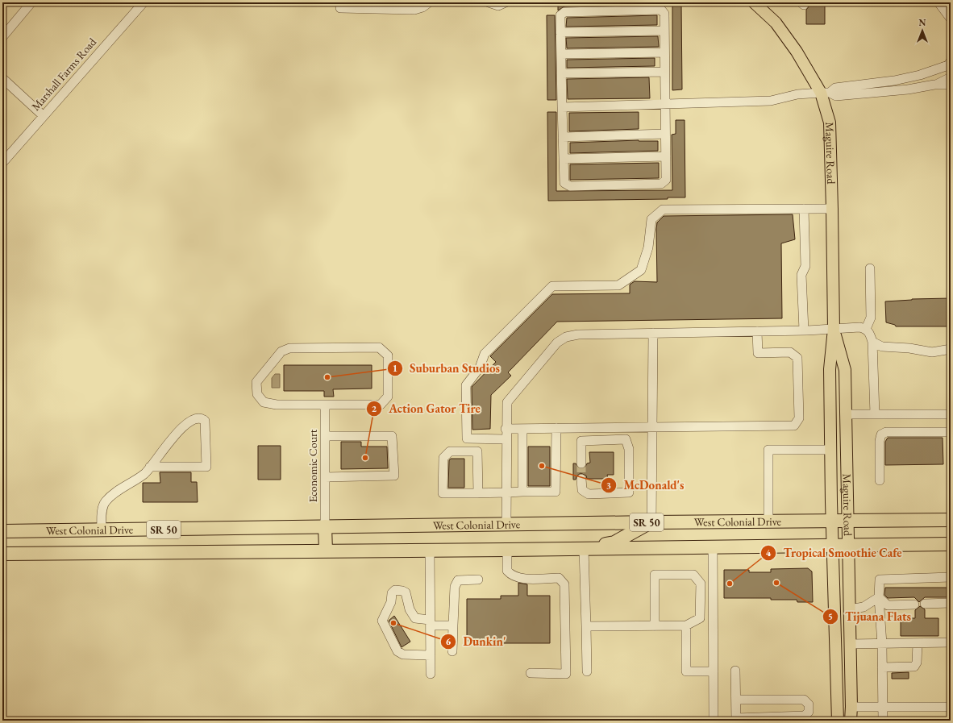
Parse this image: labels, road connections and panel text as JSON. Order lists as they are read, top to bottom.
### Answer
{
  "streets": {
    "highway": ["West Colonial Drive", "SR 50"],
    "main road": ["Maguire Road"],
    "street": ["Marshall Farms Road", "Economic Court"]
  },
  "crossings": [
    ["Maguire Road", "West Colonial Drive"],
    ["Economic Court", "West Colonial Drive"]
  ],
  "places": [
    "Suburban Studios",
    "Action Gator Tire",
    "McDonald's",
    "Tijuana Flats",
    "Tropical Smoothie Cafe",
    "Dunkin'"
  ],
  "north": "top"
}
